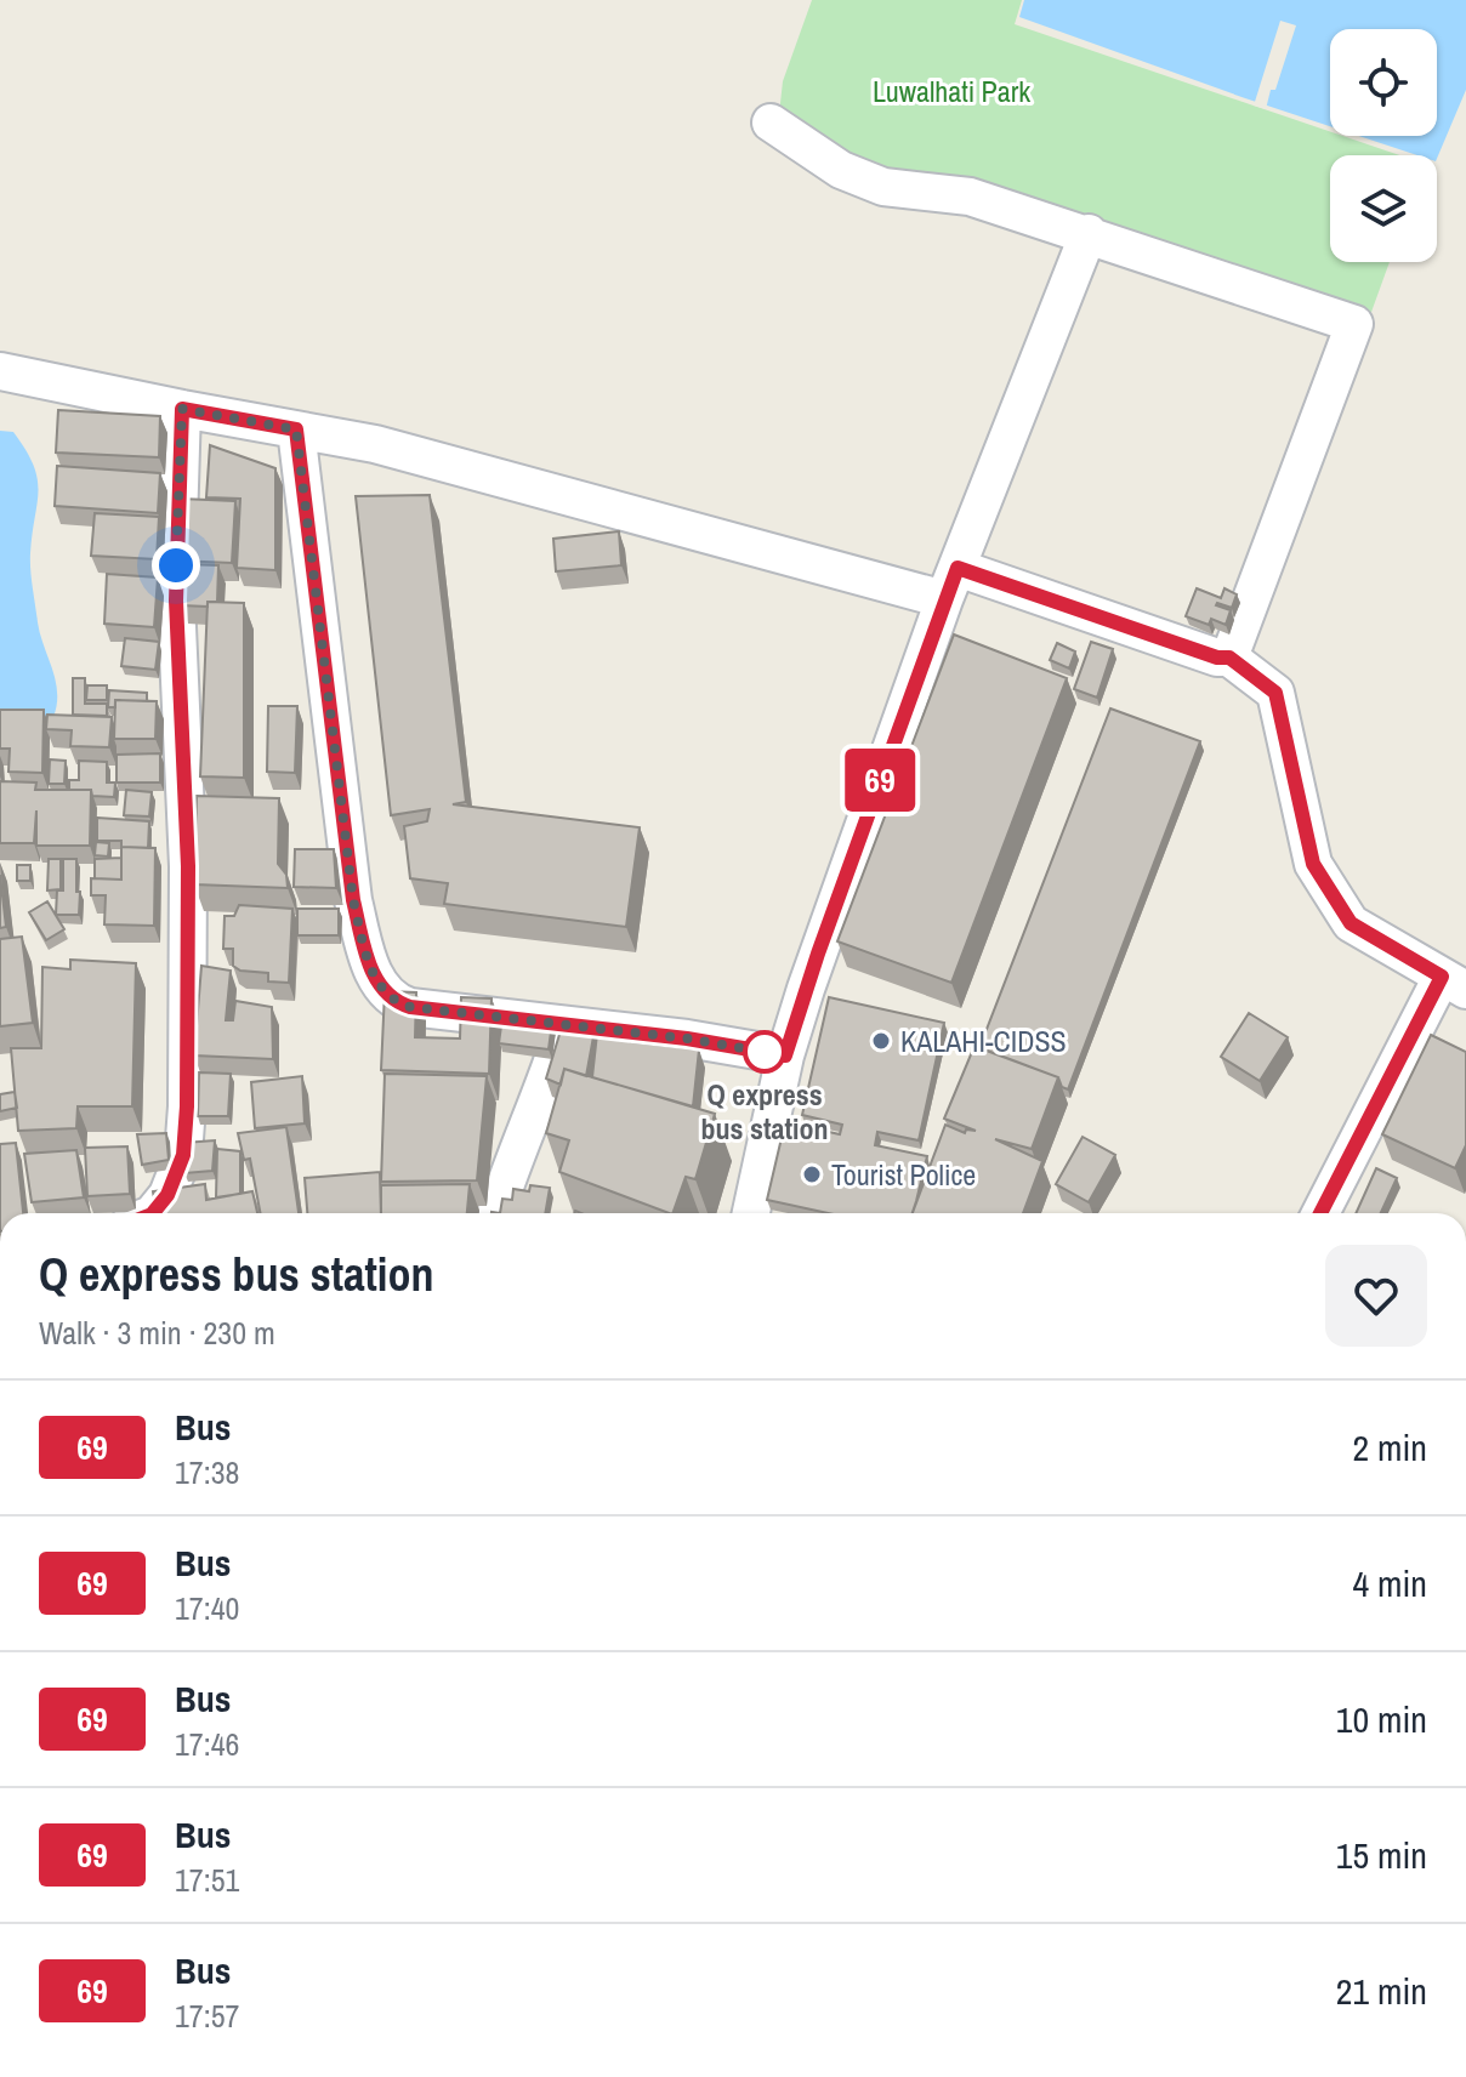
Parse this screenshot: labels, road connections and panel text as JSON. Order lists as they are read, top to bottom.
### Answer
{
  "parks": ["Luwalhati Park"],
  "places": ["KALAHI-CIDSS", "Q express bus station", "Tourist Police"],
  "lines": ["bus line 69"],
  "page": {
    "on_map": "69",
    "heading": ["Q express bus station", "Walk · 3 min · 230 m"],
    "list": [
      {
        "mark": "69",
        "name": "Bus",
        "note": "17:38",
        "value": "2 min"
      },
      {
        "mark": "69",
        "name": "Bus",
        "note": "17:40",
        "value": "4 min"
      },
      {
        "mark": "69",
        "name": "Bus",
        "note": "17:46",
        "value": "10 min"
      },
      {
        "mark": "69",
        "name": "Bus",
        "note": "17:51",
        "value": "15 min"
      },
      {
        "mark": "69",
        "name": "Bus",
        "note": "17:57",
        "value": "21 min"
      }
    ]
  }
}
